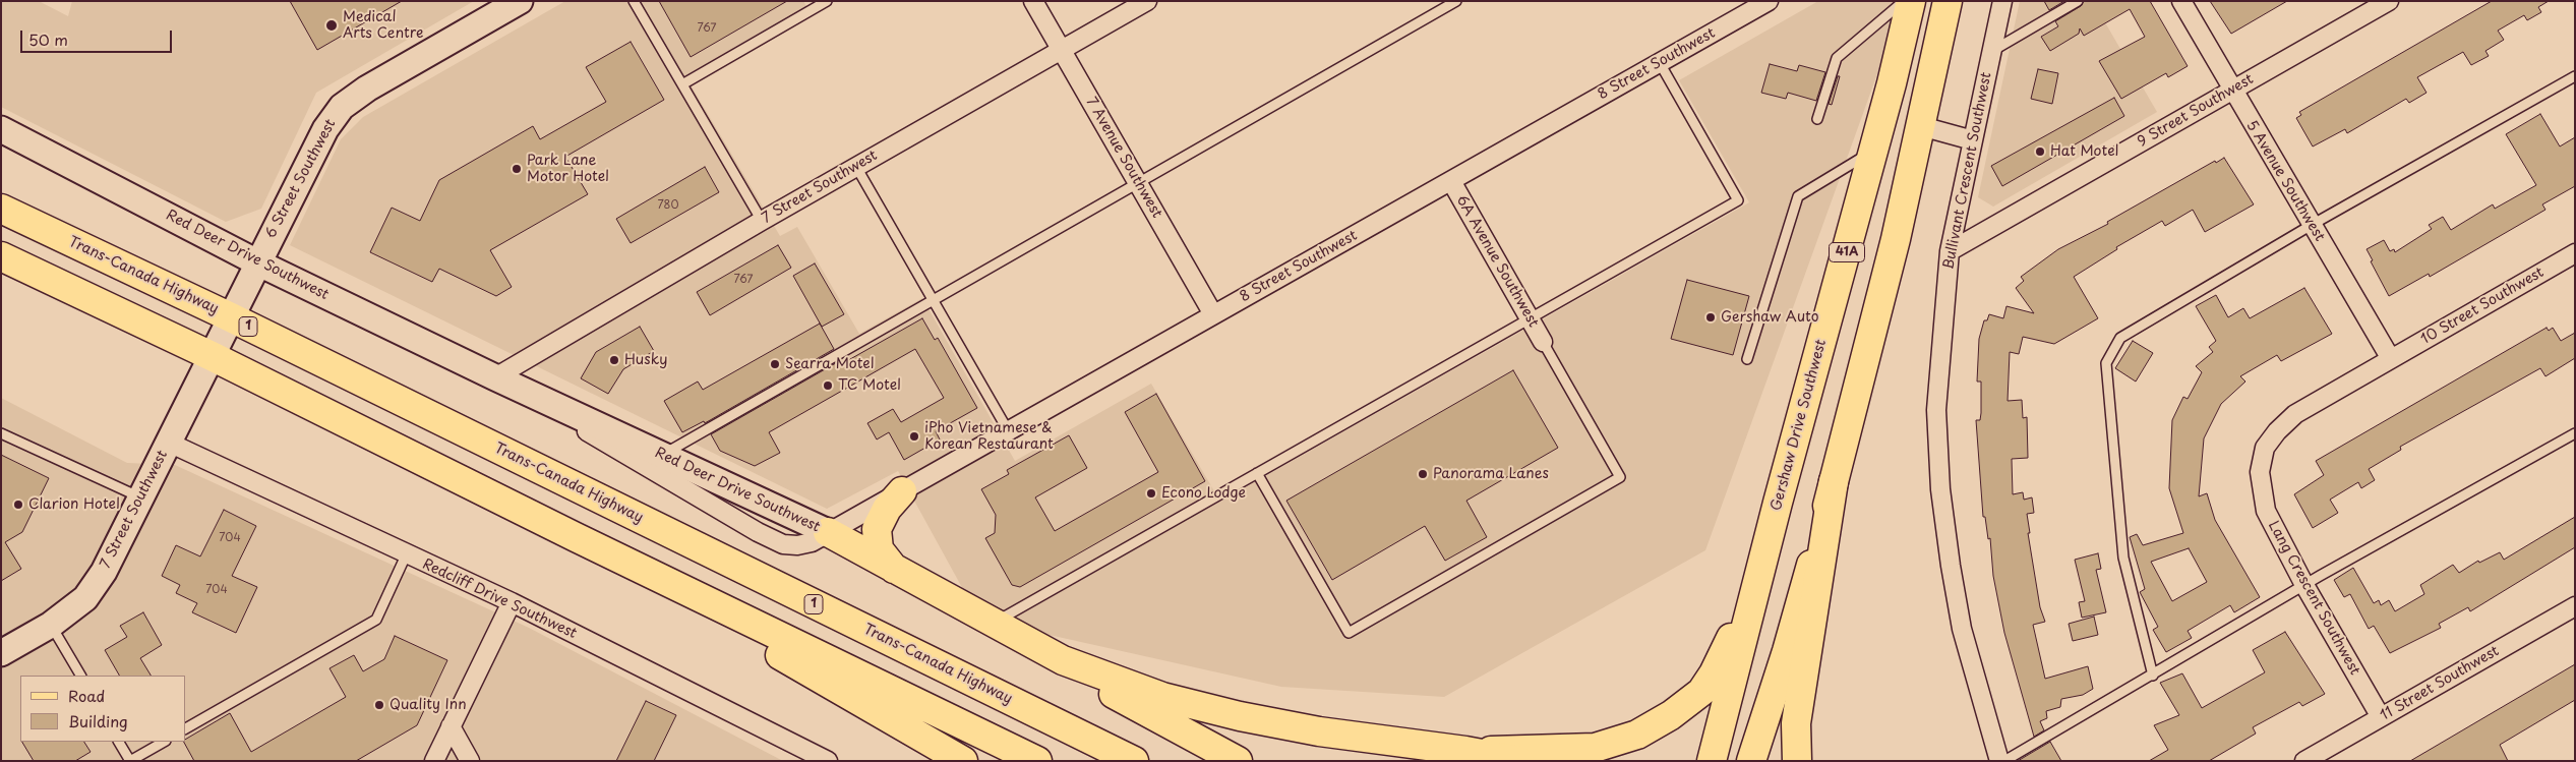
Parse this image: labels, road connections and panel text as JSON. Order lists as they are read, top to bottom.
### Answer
{
  "streets": {
    "main road": [
      "41A",
      "Trans-Canada Highway",
      "1",
      "Gershaw Drive Southwest"
    ],
    "street": [
      "8 Street Southwest",
      "9 Street Southwest",
      "7 Avenue Southwest",
      "Bullivant Crescent Southwest",
      "6 Street Southwest",
      "5 Avenue Southwest",
      "7 Street Southwest",
      "Red Deer Drive Southwest",
      "6A Avenue Southwest",
      "10 Street Southwest",
      "Lang Crescent Southwest",
      "Redcliff Drive Southwest",
      "11 Street Southwest"
    ]
  },
  "crossings": [
    ["8 Street Southwest", "7 Avenue Southwest"],
    ["8 Street Southwest", "Red Deer Drive Southwest"],
    ["8 Street Southwest", "6A Avenue Southwest"],
    ["9 Street Southwest", "Bullivant Crescent Southwest"],
    ["9 Street Southwest", "5 Avenue Southwest"],
    ["7 Avenue Southwest", "7 Street Southwest"],
    ["6 Street Southwest", "7 Street Southwest"],
    ["6 Street Southwest", "Red Deer Drive Southwest"],
    ["6 Street Southwest", "Trans-Canada Highway"],
    ["5 Avenue Southwest", "10 Street Southwest"],
    ["5 Avenue Southwest", "Lang Crescent Southwest"],
    ["7 Street Southwest", "Red Deer Drive Southwest"],
    ["7 Street Southwest", "Redcliff Drive Southwest"],
    ["10 Street Southwest", "Lang Crescent Southwest"],
    ["Lang Crescent Southwest", "11 Street Southwest"]
  ],
  "places": [
    "Medical Arts Centre",
    "Hat Motel",
    "Park Lane Motor Hotel",
    "Gershaw Auto",
    "Husky",
    "Searra Motel",
    "TC Motel",
    "iPho Vietnamese & Korean Restaurant",
    "Panorama Lanes",
    "Econo Lodge",
    "Clarion Hotel",
    "Quality Inn"
  ],
  "house_numbers": [
    "767",
    "780",
    "767",
    "704",
    "704"
  ],
  "legend": ["Road", "Building"],
  "scale_bar": "50 m"
}
